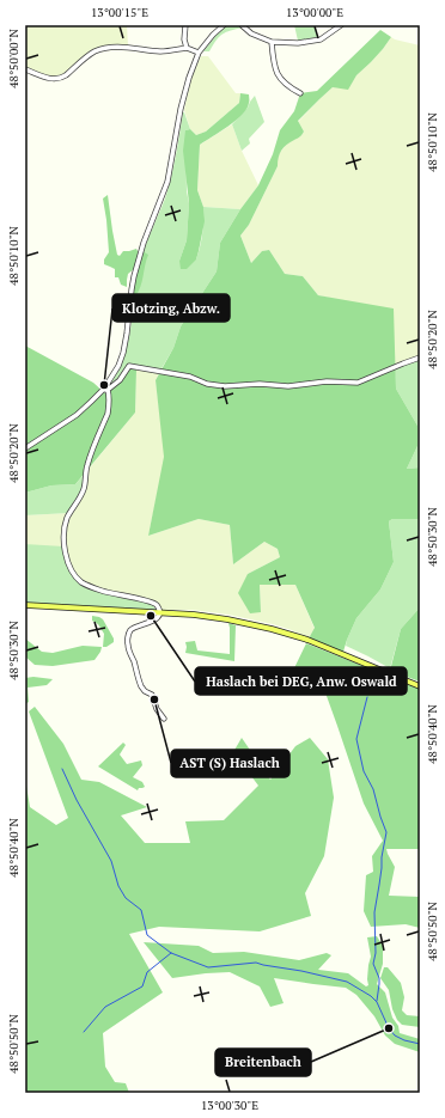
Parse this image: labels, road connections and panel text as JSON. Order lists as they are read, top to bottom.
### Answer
{
  "places": [
    "Klotzing, Abzw.",
    "Haslach bei DEG, Anw. Oswald",
    "AST (S) Haslach",
    "Breitenbach"
  ],
  "coordinates": [
    "13°00'15\"E",
    "13°00'00\"E",
    "48°50'00\"N",
    "48°50'10\"N",
    "48°50'20\"N",
    "48°50'30\"N",
    "48°50'40\"N",
    "48°50'50\"N",
    "13°00'30\"E"
  ]
}
